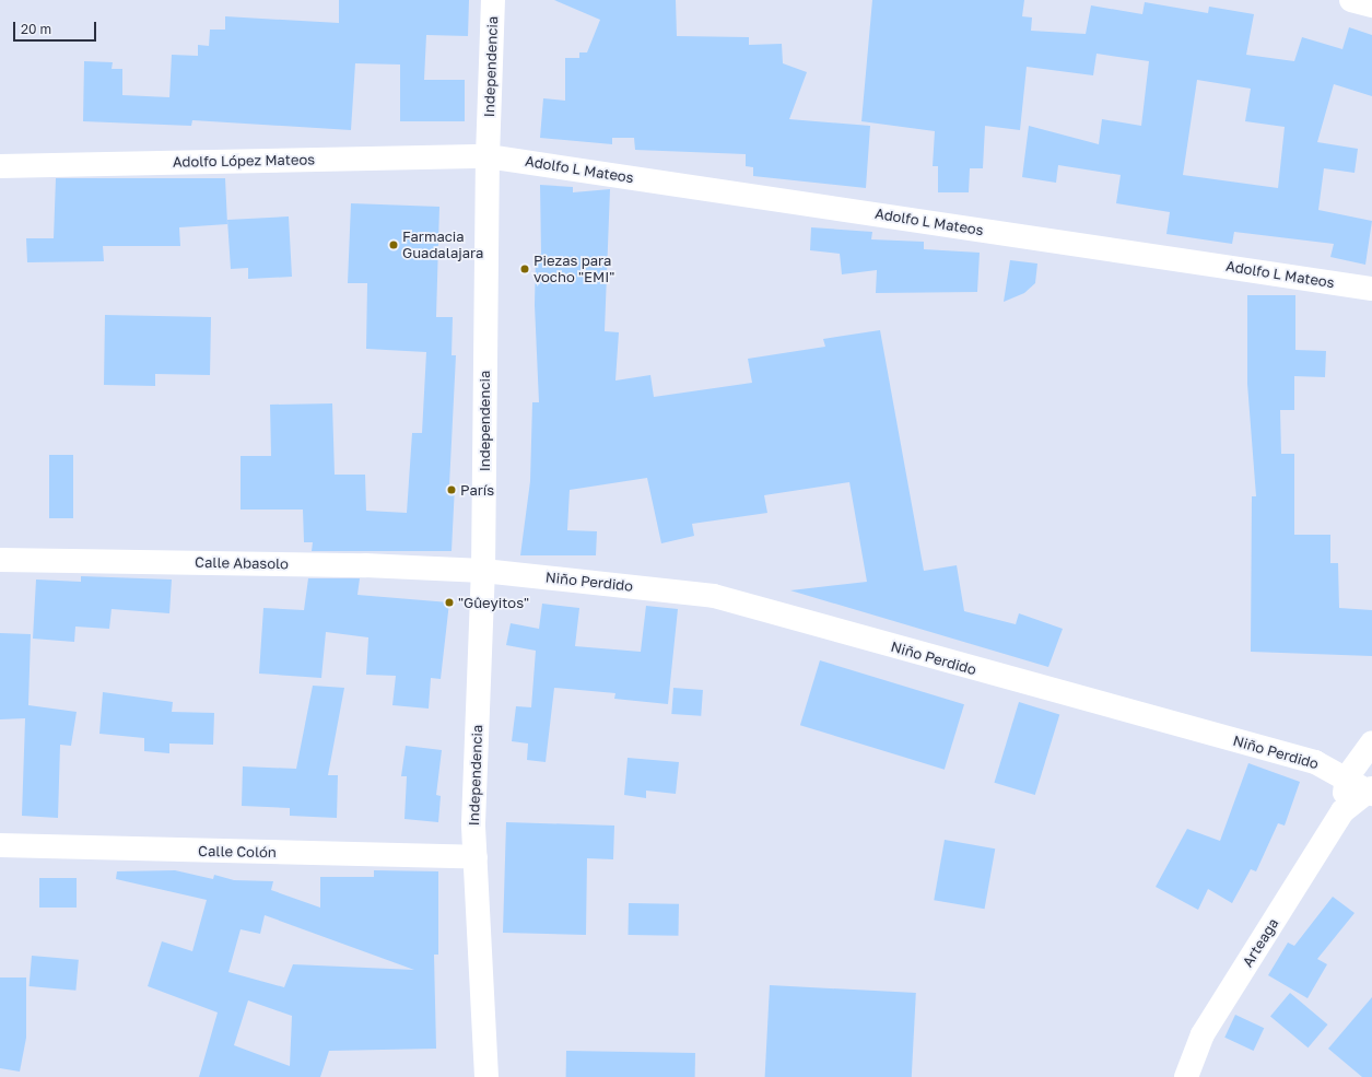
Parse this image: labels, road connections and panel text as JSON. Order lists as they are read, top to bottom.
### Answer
{
  "streets": {
    "street": [
      "Independencia",
      "Adolfo López Mateos",
      "Adolfo L Mateos",
      "Calle Abasolo",
      "Niño Perdido",
      "Calle Colón",
      "Arteaga"
    ]
  },
  "crossings": [
    ["Independencia", "Adolfo López Mateos"],
    ["Independencia", "Adolfo L Mateos"],
    ["Independencia", "Calle Abasolo"],
    ["Independencia", "Niño Perdido"],
    ["Independencia", "Calle Colón"],
    ["Adolfo López Mateos", "Adolfo L Mateos"],
    ["Calle Abasolo", "Niño Perdido"]
  ],
  "places": [
    "Farmacia Guadalajara",
    "Piezas para vocho \"EMI\"",
    "París",
    "\"Gûeyitos\""
  ],
  "scale_bar": "20 m"
}
